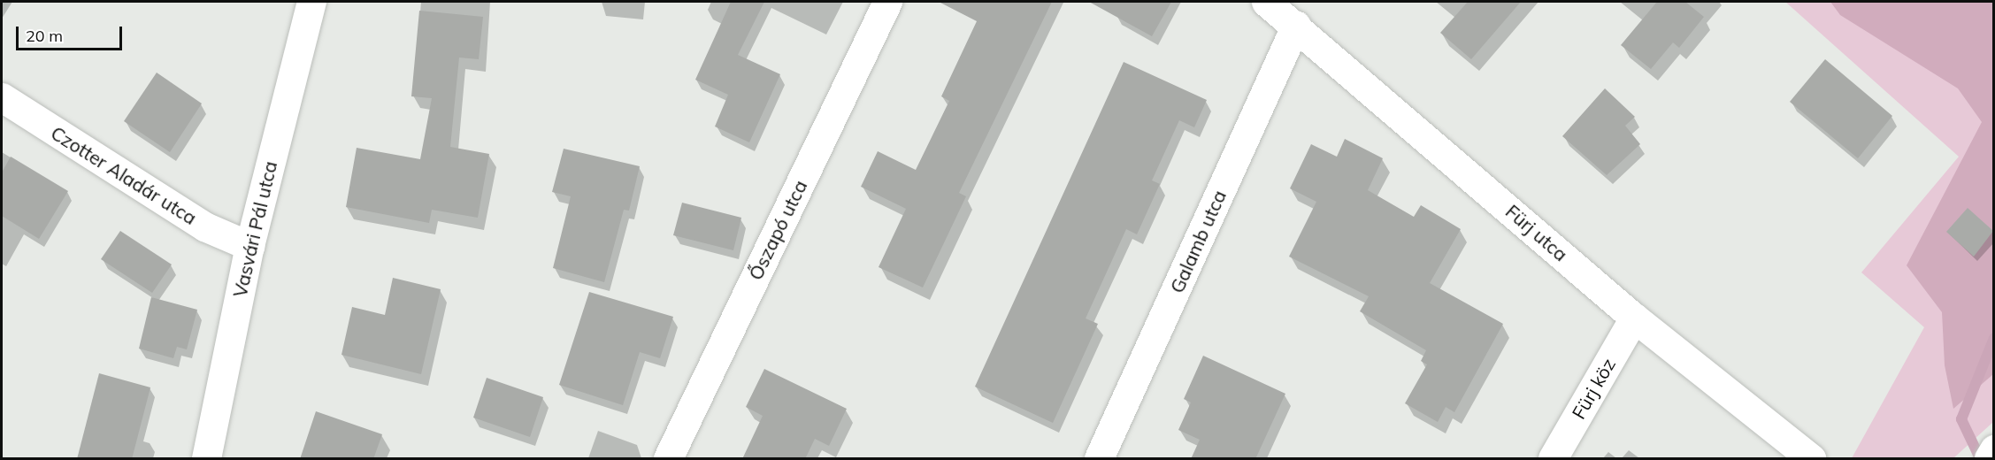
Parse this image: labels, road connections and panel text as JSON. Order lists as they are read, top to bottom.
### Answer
{
  "streets": {
    "street": [
      "Czotter Aladár utca",
      "Vasvári Pál utca",
      "Őszapó utca",
      "Fürj utca",
      "Galamb utca",
      "Fürj köz"
    ]
  },
  "crossings": [
    ["Czotter Aladár utca", "Vasvári Pál utca"],
    ["Fürj utca", "Galamb utca"],
    ["Fürj utca", "Fürj köz"]
  ],
  "scale_bar": "20 m"
}
